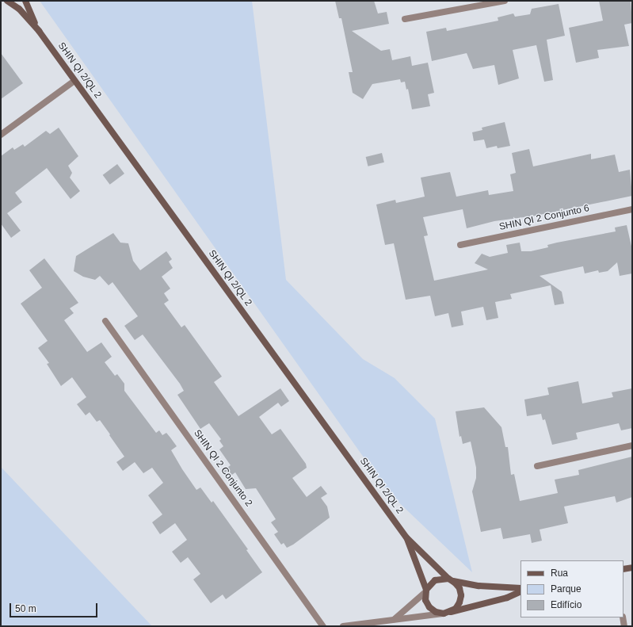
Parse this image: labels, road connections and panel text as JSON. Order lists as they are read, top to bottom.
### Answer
{
  "streets": {
    "street": ["SHIN QI 2/QL 2", "SHIN QI 2 Conjunto 6", "SHIN QI 2 Conjunto 2"]
  },
  "legend": ["Rua", "Parque", "Edifício"],
  "scale_bar": "50 m"
}
